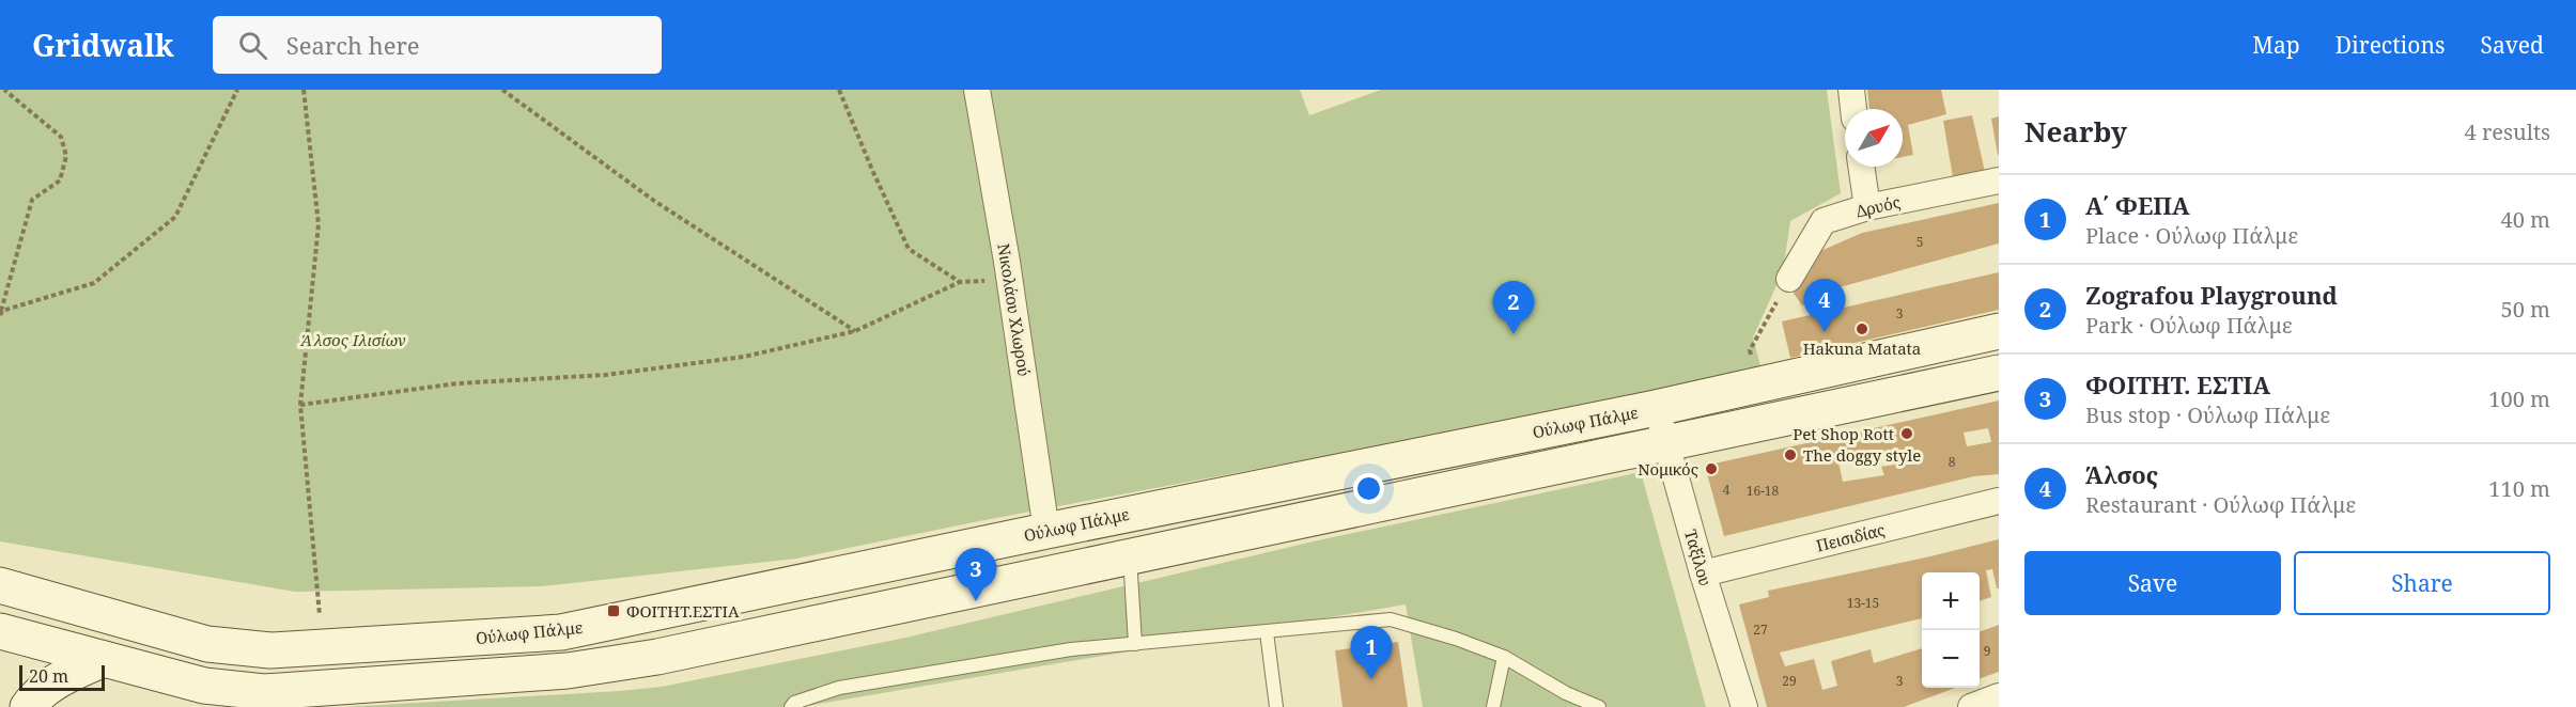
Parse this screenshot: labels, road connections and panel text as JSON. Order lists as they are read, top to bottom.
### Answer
{
  "streets": {
    "main road": ["Ούλωφ Πάλμε"],
    "street": [
      "Δρυός",
      "Νικολάου Χλωρού",
      "Πεισιδίας",
      "Ταξίλου"
    ]
  },
  "crossings": [
    ["Νικολάου Χλωρού", "Ούλωφ Πάλμε"],
    ["Ούλωφ Πάλμε", "Ταξίλου"],
    ["Πεισιδίας", "Ταξίλου"]
  ],
  "parks": ["Άλσος Ιλισίων"],
  "places": {
    "other": [
      "Hakuna Matata",
      "Pet Shop Rott",
      "The doggy style",
      "Νομικός"
    ],
    "transit": ["ΦΟΙΤΗΤ.ΕΣΤΙΑ"]
  },
  "house_numbers": [
    "5",
    "3",
    "8",
    "4",
    "16-18",
    "13-15",
    "27",
    "9",
    "29",
    "3"
  ],
  "scale_bar": "20 m",
  "north": "top right",
  "page": {
    "header": "Gridwalk",
    "search": "Search here",
    "nav": ["Map", "Directions", "Saved"],
    "heading": ["Nearby", "4 results"],
    "list": [
      {
        "mark": "1",
        "name": "Α΄ ΦΕΠΑ",
        "note": "Place · Ούλωφ Πάλμε",
        "value": "40 m"
      },
      {
        "mark": "2",
        "name": "Zografou Playground",
        "note": "Park · Ούλωφ Πάλμε",
        "value": "50 m"
      },
      {
        "mark": "3",
        "name": "ΦΟΙΤΗΤ. ΕΣΤΙΑ",
        "note": "Bus stop · Ούλωφ Πάλμε",
        "value": "100 m"
      },
      {
        "mark": "4",
        "name": "Άλσος",
        "note": "Restaurant · Ούλωφ Πάλμε",
        "value": "110 m"
      }
    ],
    "pins": [
      "4",
      "2",
      "3",
      "1"
    ],
    "buttons": ["Save", "Share"],
    "map_buttons": ["+", "−"],
    "scale": "20 m"
  }
}
